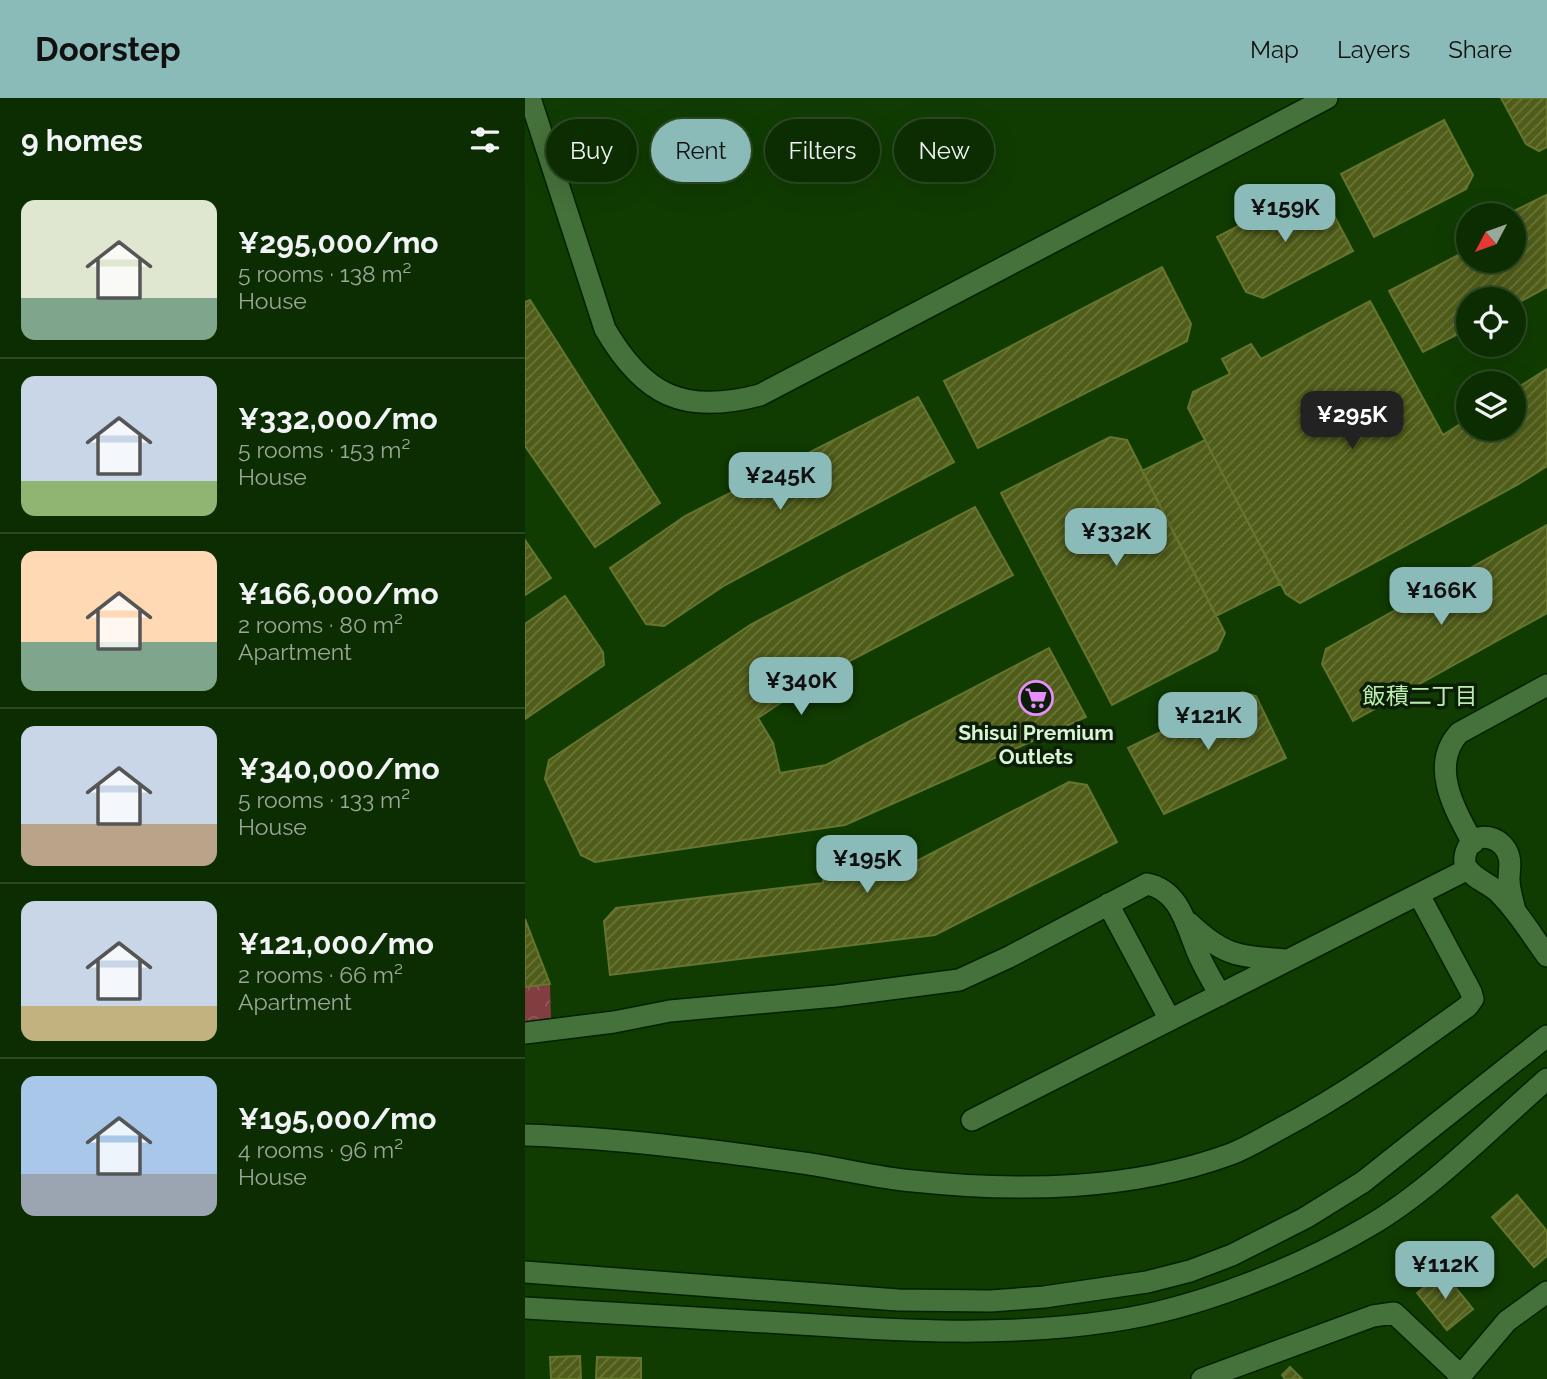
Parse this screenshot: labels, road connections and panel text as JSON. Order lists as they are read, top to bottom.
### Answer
{
  "districts": ["飯積二丁目"],
  "places": {
    "supermarket": ["Shisui Premium Outlets"]
  },
  "north": "bottom left",
  "page": {
    "header": "Doorstep",
    "nav": ["Map", "Layers", "Share"],
    "heading": "9 homes",
    "chip": [
      "Buy",
      "Rent",
      "Filters",
      "New"
    ],
    "list": [
      {
        "name": "¥295,000/mo",
        "note": "5 rooms · 138 m² · House"
      },
      {
        "name": "¥332,000/mo",
        "note": "5 rooms · 153 m² · House"
      },
      {
        "name": "¥166,000/mo",
        "note": "2 rooms · 80 m² · Apartment"
      },
      {
        "name": "¥340,000/mo",
        "note": "5 rooms · 133 m² · House"
      },
      {
        "name": "¥121,000/mo",
        "note": "2 rooms · 66 m² · Apartment"
      },
      {
        "name": "¥195,000/mo",
        "note": "4 rooms · 96 m² · House"
      }
    ],
    "price": [
      "¥159K",
      "¥295K",
      "¥245K",
      "¥332K",
      "¥166K",
      "¥340K",
      "¥121K",
      "¥195K",
      "¥112K"
    ]
  }
}
